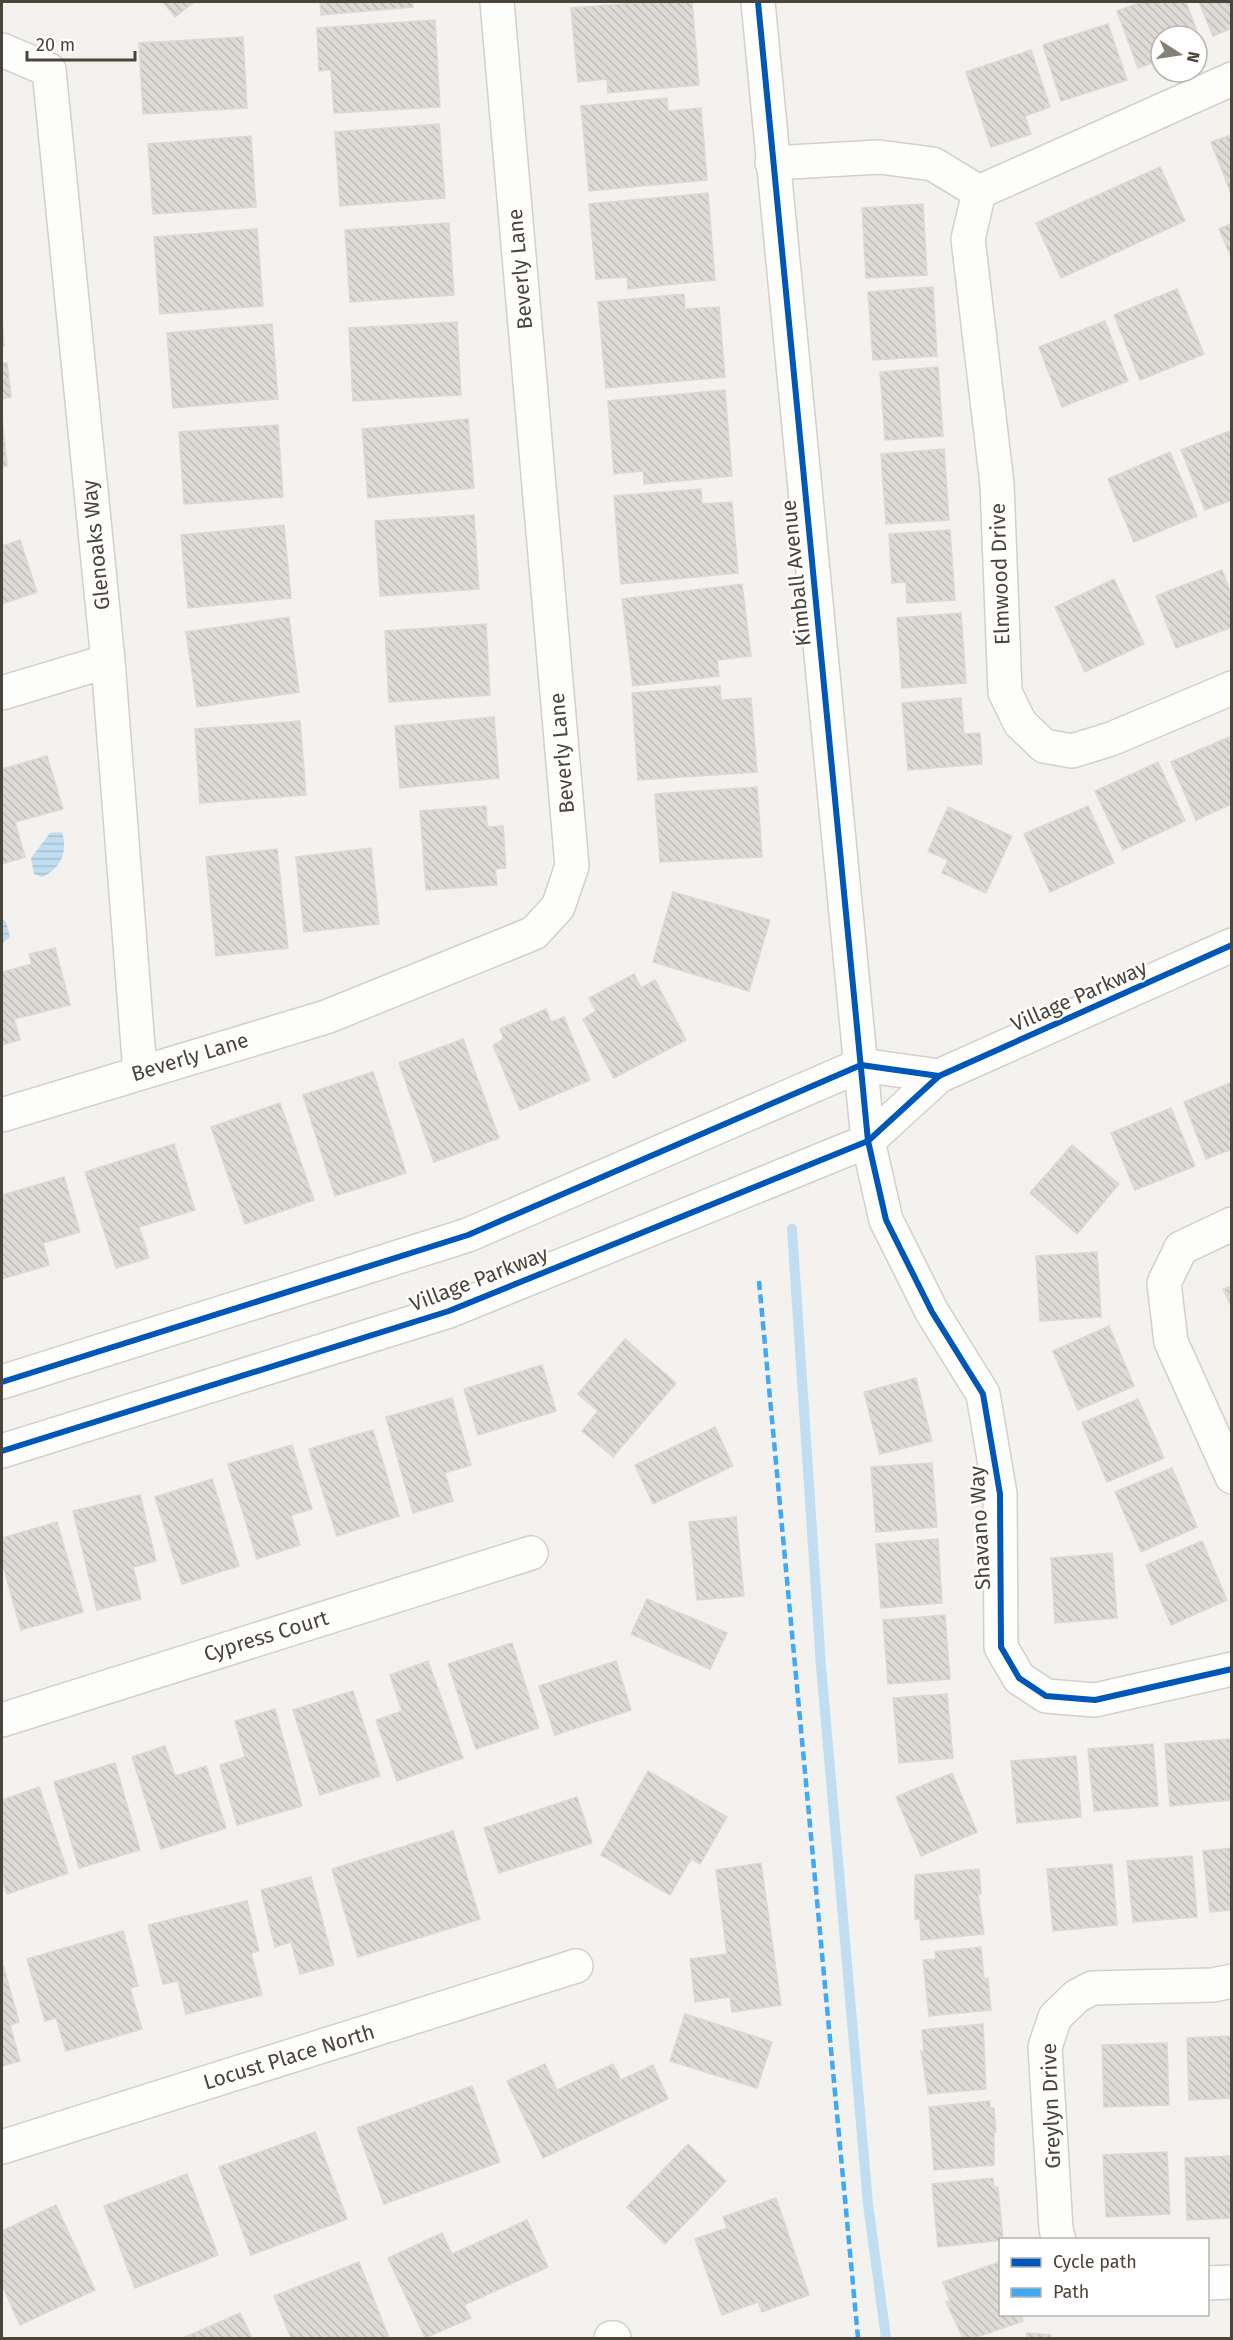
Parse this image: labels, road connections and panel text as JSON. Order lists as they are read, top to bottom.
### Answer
{
  "streets": {
    "street": [
      "Beverly Lane",
      "Glenoaks Way",
      "Kimball Avenue",
      "Elmwood Drive",
      "Village Parkway",
      "Shavano Way",
      "Cypress Court",
      "Locust Place North",
      "Greylyn Drive"
    ]
  },
  "crossings": [
    ["Beverly Lane", "Glenoaks Way"],
    ["Kimball Avenue", "Village Parkway"],
    ["Kimball Avenue", "Shavano Way"],
    ["Village Parkway", "Shavano Way"]
  ],
  "legend": ["Cycle path", "Path"],
  "scale_bar": "20 m",
  "north": "right"
}
